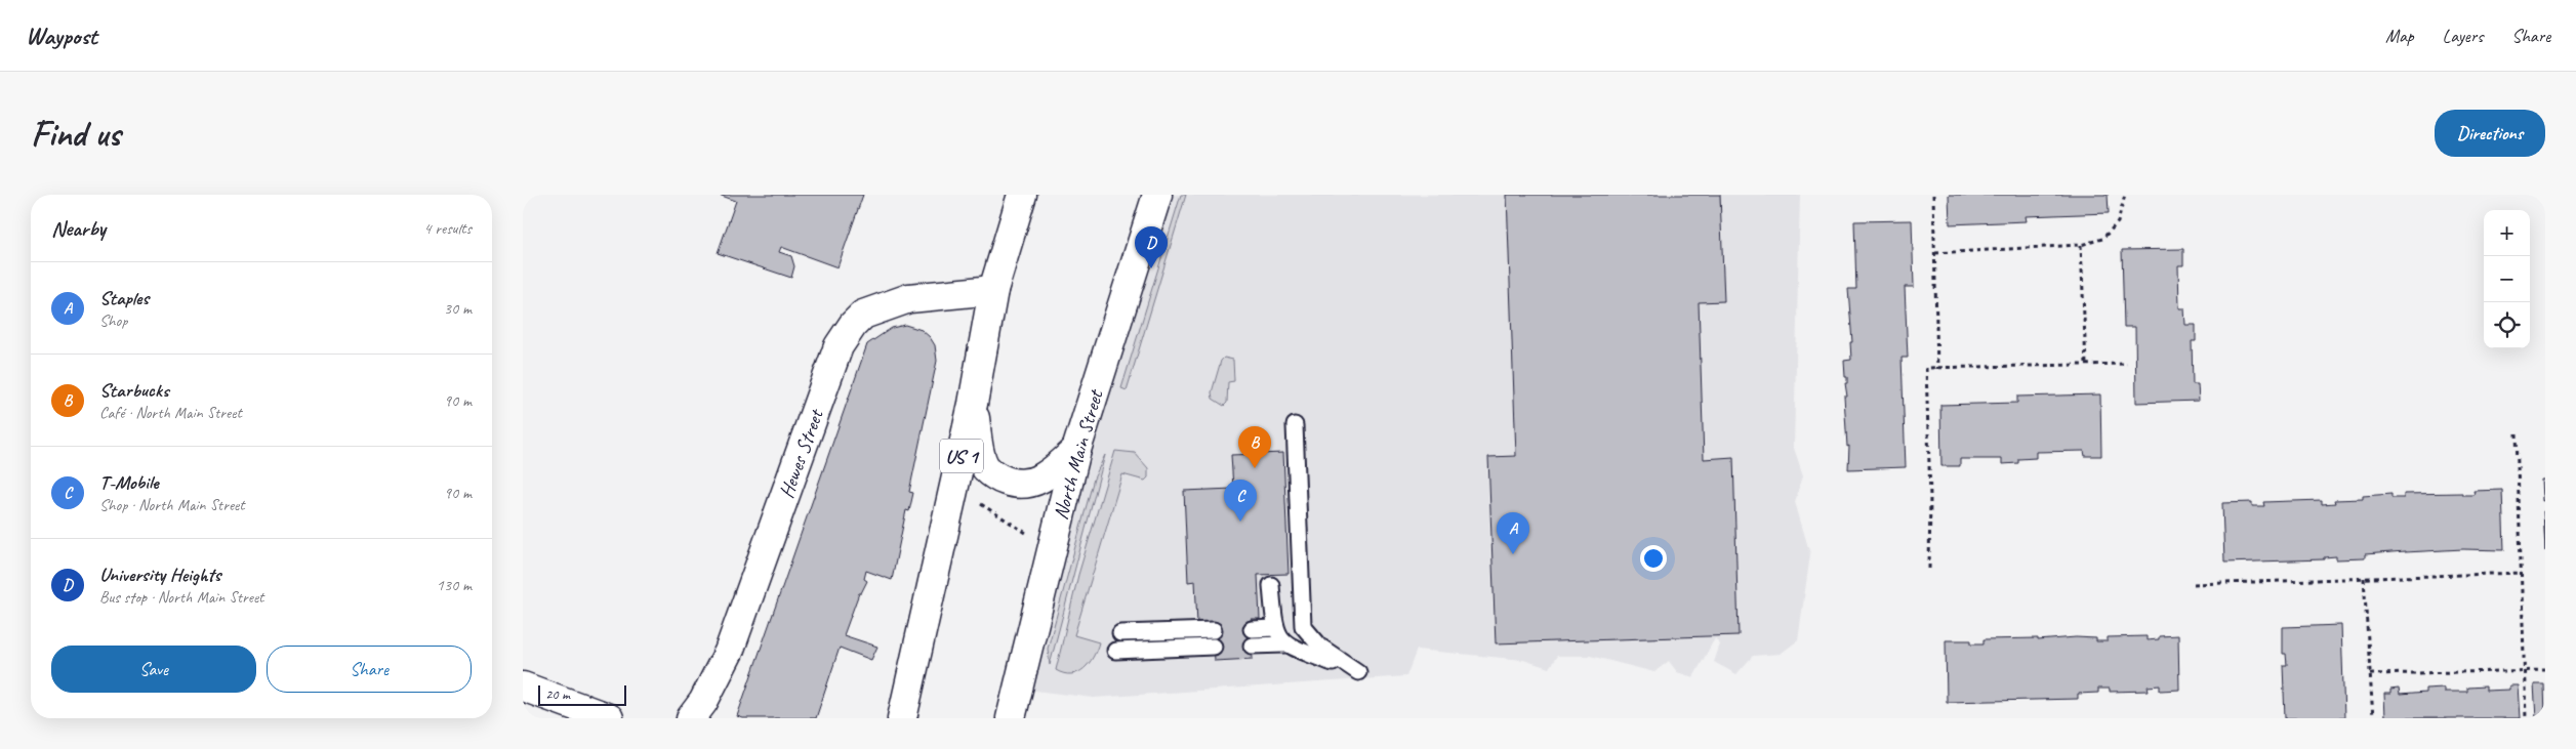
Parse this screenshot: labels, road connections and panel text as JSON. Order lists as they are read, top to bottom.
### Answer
{
  "streets": {
    "main road": ["Hewes Street", "North Main Street", "US 1"]
  },
  "crossings": [
    ["Hewes Street", "US 1"]
  ],
  "scale_bar": "20 m",
  "page": {
    "header": "Waypost",
    "nav": ["Map", "Layers", "Share"],
    "buttons": [
      "Directions",
      ["Save", "Share"]
    ],
    "title": "Find us",
    "heading": ["Nearby", "4 results"],
    "map_buttons": ["+", "−"],
    "pins": [
      "D",
      "B",
      "C",
      "A"
    ],
    "list": [
      {
        "mark": "A",
        "name": "Staples",
        "note": "Shop",
        "value": "30 m"
      },
      {
        "mark": "B",
        "name": "Starbucks",
        "note": "Café · North Main Street",
        "value": "90 m"
      },
      {
        "mark": "C",
        "name": "T-Mobile",
        "note": "Shop · North Main Street",
        "value": "90 m"
      },
      {
        "mark": "D",
        "name": "University Heights",
        "note": "Bus stop · North Main Street",
        "value": "130 m"
      }
    ],
    "scale": "20 m"
  }
}
